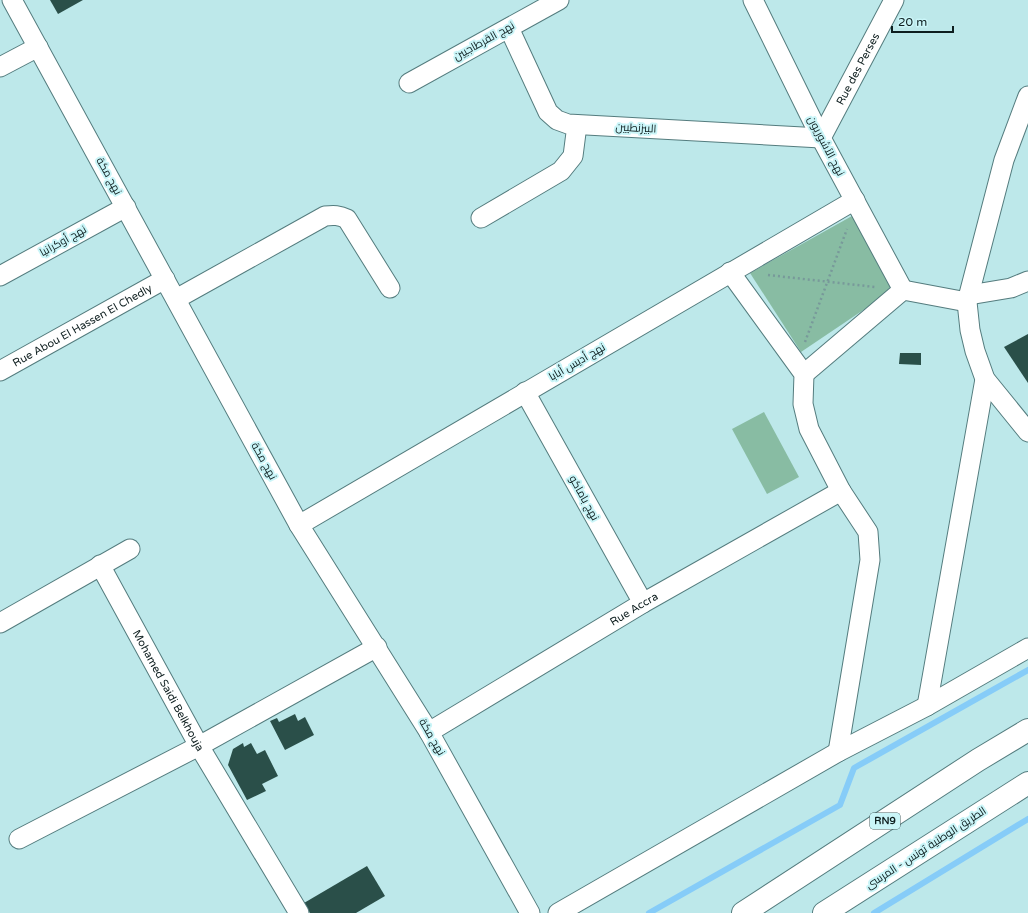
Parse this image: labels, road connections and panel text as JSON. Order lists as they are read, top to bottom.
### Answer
{
  "streets": {
    "highway": ["RN9", "الطريق الوطنية تونس - المرسى"],
    "street": [
      "نهج القرطاجيين",
      "Rue des Perses",
      "البيزنطيين",
      "نهج الآشوريون",
      "نهج مكة",
      "نهج أوكرانيا",
      "Rue Abou El Hassen El Chedly",
      "نهج أديس أبابا",
      "نهج باماكو",
      "Rue Accra",
      "Mohamed Saidi Belkhouja"
    ]
  },
  "crossings": [
    ["نهج القرطاجيين", "البيزنطيين"],
    ["Rue des Perses", "البيزنطيين"],
    ["Rue des Perses", "نهج الآشوريون"],
    ["البيزنطيين", "نهج الآشوريون"],
    ["نهج الآشوريون", "نهج أديس أبابا"],
    ["نهج مكة", "نهج أوكرانيا"],
    ["نهج مكة", "Rue Abou El Hassen El Chedly"],
    ["نهج مكة", "نهج أديس أبابا"],
    ["نهج مكة", "Rue Accra"],
    ["نهج أديس أبابا", "نهج باماكو"],
    ["نهج باماكو", "Rue Accra"]
  ],
  "scale_bar": "20 m"
}
